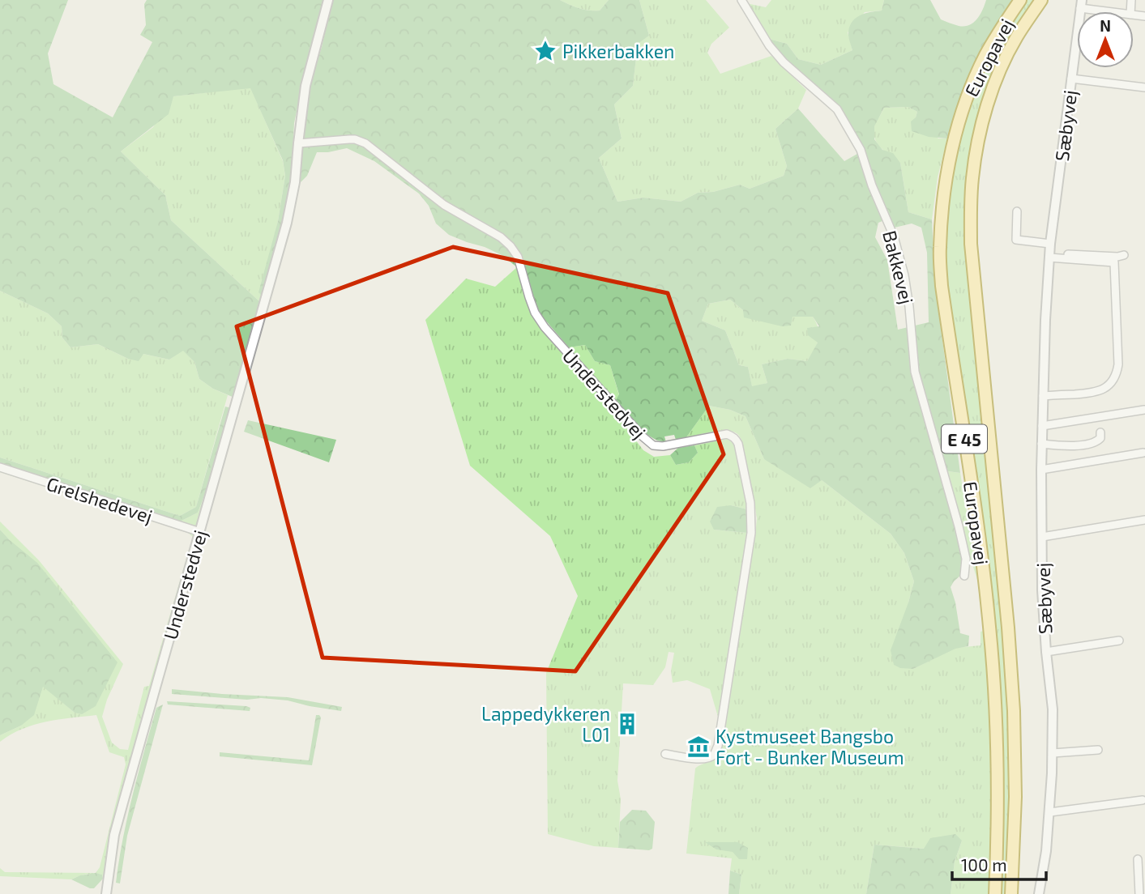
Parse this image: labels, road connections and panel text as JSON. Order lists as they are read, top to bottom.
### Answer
{
  "streets": {
    "main road": ["Europavej", "E 45"],
    "street": [
      "Sæbyvej",
      "Bakkevej",
      "Understedvej",
      "Grelshedevej"
    ]
  },
  "crossings": [
    ["Understedvej", "Grelshedevej"]
  ],
  "places": {
    "place": ["Pikkerbakken"],
    "building": ["Lappedykkeren L01"],
    "museum": ["Kystmuseet Bangsbo Fort - Bunker Museum"]
  },
  "scale_bar": "100 m",
  "north": "top"
}
